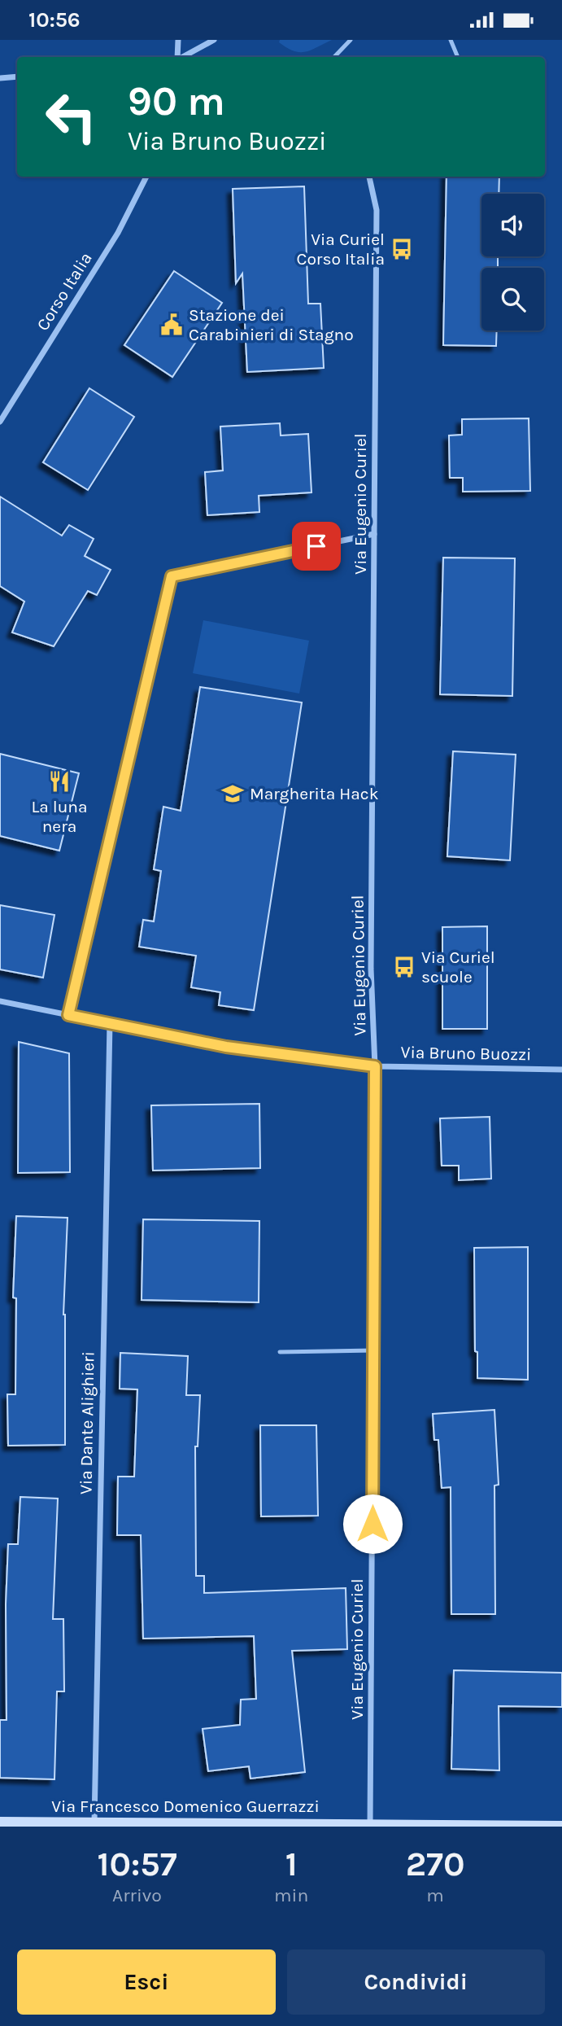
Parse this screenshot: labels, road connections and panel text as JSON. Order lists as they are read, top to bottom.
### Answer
{
  "streets": {
    "street": [
      "Corso Italia",
      "Via Eugenio Curiel",
      "Via Bruno Buozzi",
      "Via Dante Alighieri",
      "Via Francesco Domenico Guerrazzi"
    ]
  },
  "crossings": [
    ["Via Eugenio Curiel", "Via Bruno Buozzi"],
    ["Via Eugenio Curiel", "Via Francesco Domenico Guerrazzi"],
    ["Via Bruno Buozzi", "Via Dante Alighieri"],
    ["Via Dante Alighieri", "Via Francesco Domenico Guerrazzi"]
  ],
  "places": {
    "bus stop": ["Via Curiel Corso Italia", "Via Curiel scuole"],
    "public building": ["Stazione dei Carabinieri di Stagno"],
    "restaurant": ["La luna nera"],
    "school or university": ["Margherita Hack"]
  },
  "page": {
    "status": "10:56",
    "turn": ["90 m", "Via Bruno Buozzi"],
    "eta": [
      "10:57",
      "Arrivo",
      "1",
      "min",
      "270",
      "m"
    ],
    "buttons": ["Esci", "Condividi"]
  }
}
